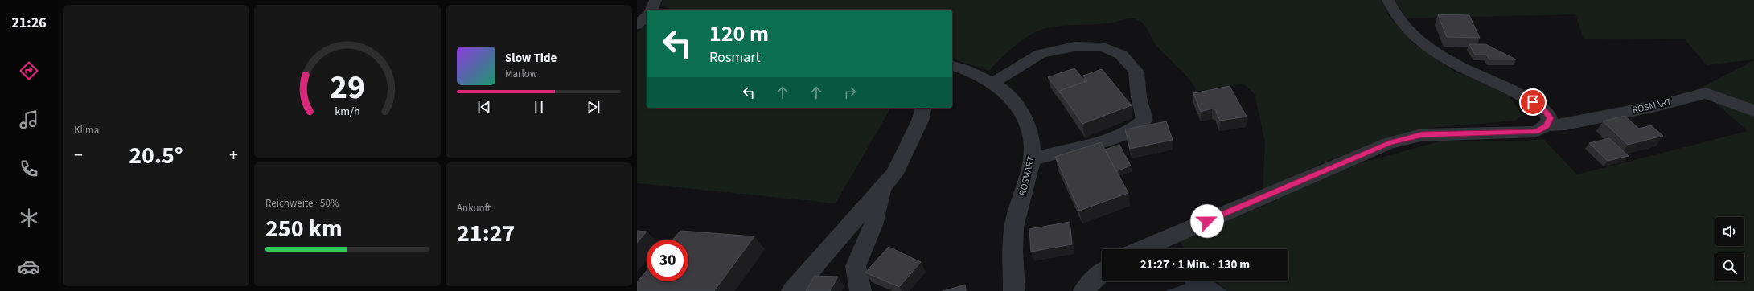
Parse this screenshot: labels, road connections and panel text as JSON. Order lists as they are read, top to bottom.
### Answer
{
  "streets": {
    "street": ["ROSMART"]
  },
  "page": {
    "tabs": "21:26",
    "tile": [
      "Klima",
      ["Reichweite · 50%", "250 km"],
      ["Ankunft", "21:27"]
    ],
    "turn": ["120 m", "Rosmart"],
    "song": ["Slow Tide", "Marlow"],
    "heat": ["−", "20.5°", "+"],
    "limit": "30",
    "trip": "21:27 · 1 Min. · 130 m",
    "gauge": ["29", "km/h"]
  }
}
